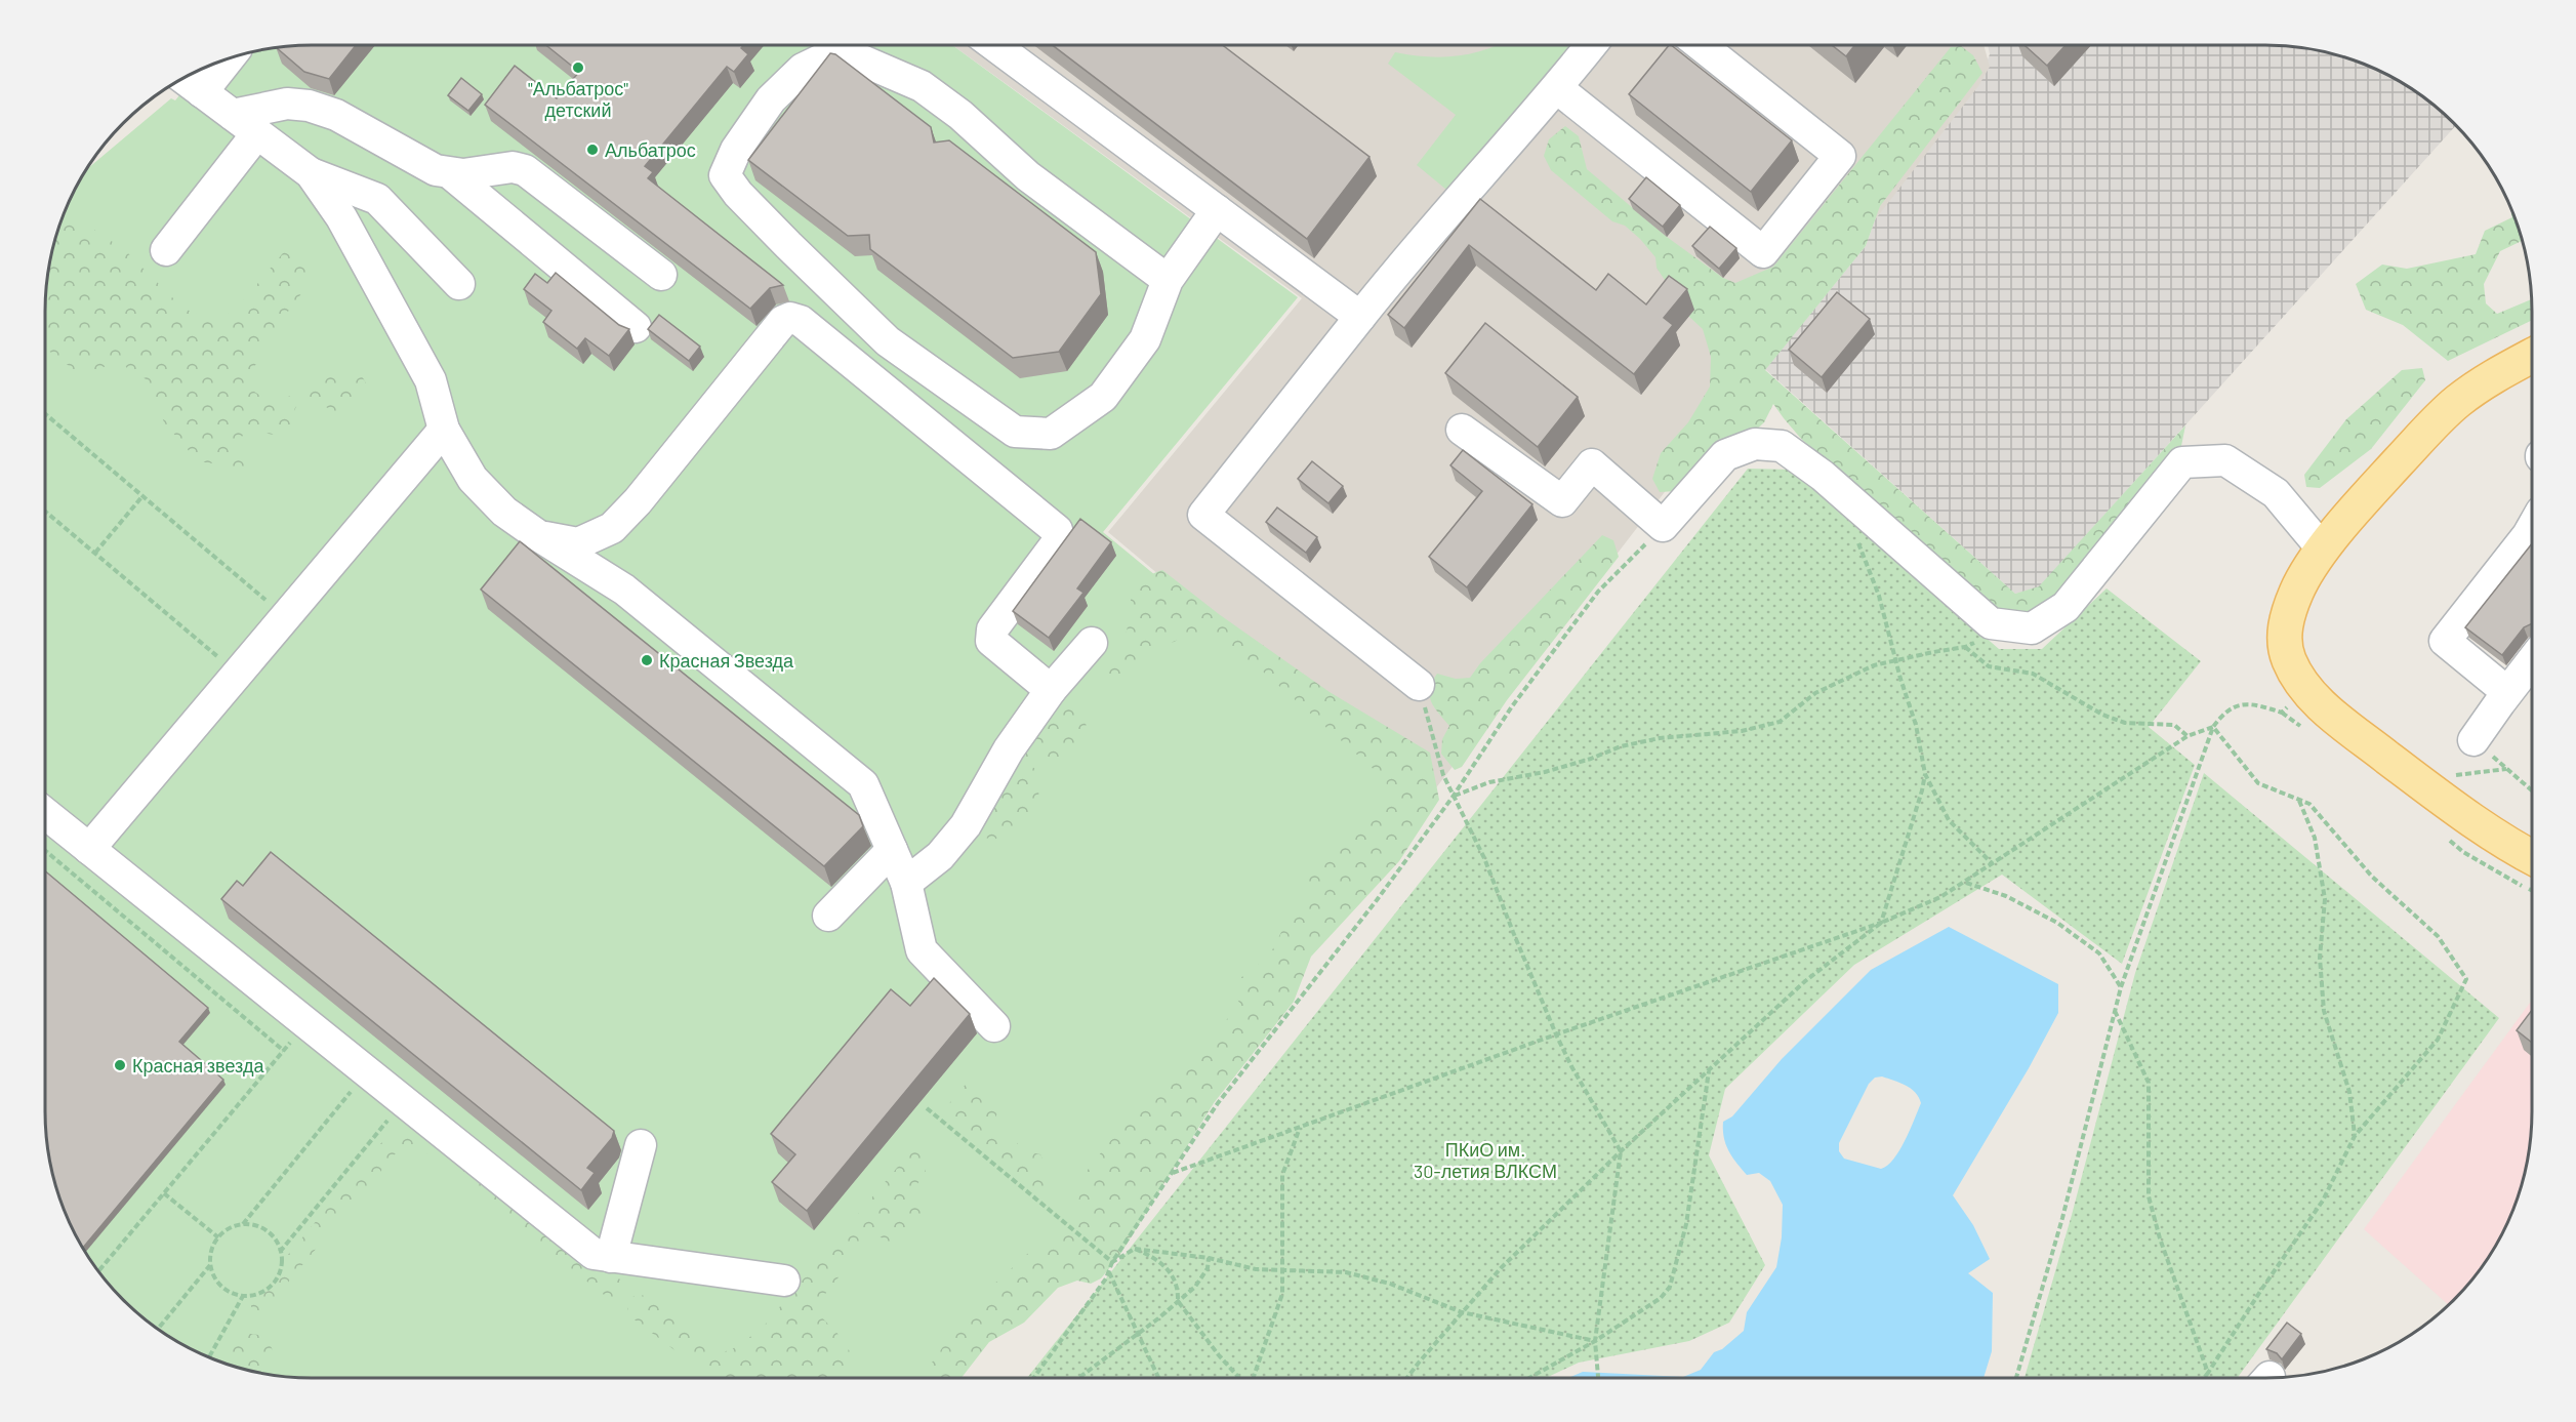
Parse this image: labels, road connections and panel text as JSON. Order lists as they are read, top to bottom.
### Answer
{
  "parks": ["ПКиО им. 30-летия ВЛКСМ"],
  "places": [
    "\"Альбатрос\" детский",
    "Альбатрос",
    "Красная Звезда",
    "Красная звезда"
  ]
}
